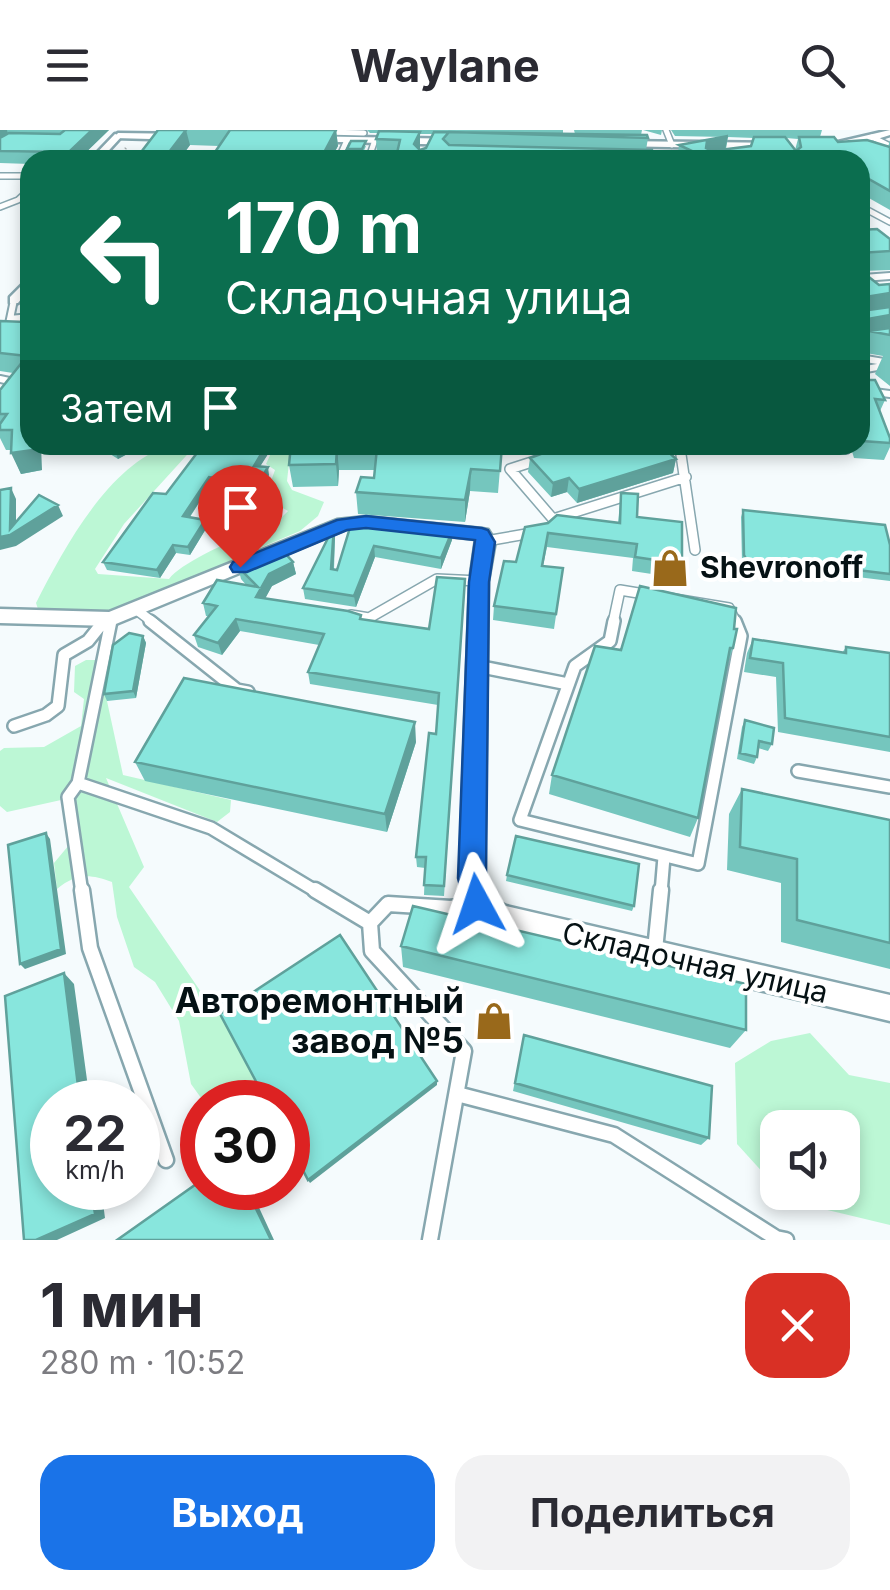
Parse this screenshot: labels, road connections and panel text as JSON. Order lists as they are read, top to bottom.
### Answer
{
  "streets": {
    "street": ["Складочная улица"]
  },
  "places": {
    "shop": ["Shevronoff", "Авторемонтный завод №5"]
  },
  "page": {
    "header": "Waylane",
    "turn": ["170 m", "Складочная улица"],
    "then": "Затем",
    "speed": "22 km/h",
    "limit": "30",
    "heading": ["1 мин", "280 m · 10:52"],
    "buttons": ["Выход", "Поделиться"]
  }
}
